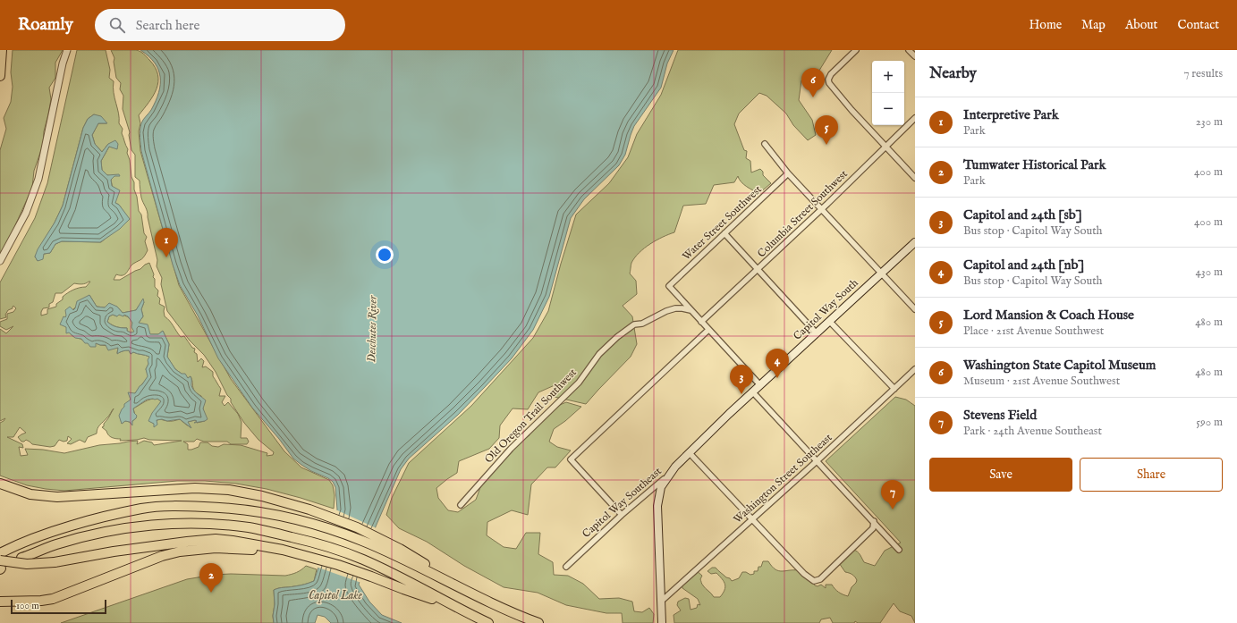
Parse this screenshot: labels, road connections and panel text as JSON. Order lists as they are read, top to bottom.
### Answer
{
  "streets": {
    "main road": ["Capitol Way South", "Capitol Way Southeast"],
    "street": [
      "Columbia Street Southwest",
      "Water Street Southwest",
      "Old Oregon Trail Southwest",
      "Washington Street Southeast"
    ]
  },
  "crossings": [
    ["Water Street Southwest", "Old Oregon Trail Southwest"],
    ["Capitol Way South", "Capitol Way Southeast"]
  ],
  "water": ["Deschutes River", "Capitol Lake"],
  "scale_bar": "100 m",
  "page": {
    "header": "Roamly",
    "search": "Search here",
    "nav": [
      "Home",
      "Map",
      "About",
      "Contact"
    ],
    "heading": ["Nearby", "7 results"],
    "map_buttons": ["+", "−"],
    "pins": [
      "6",
      "5",
      "1",
      "4",
      "3",
      "7",
      "2"
    ],
    "list": [
      {
        "mark": "1",
        "name": "Interpretive Park",
        "note": "Park",
        "value": "230 m"
      },
      {
        "mark": "2",
        "name": "Tumwater Historical Park",
        "note": "Park",
        "value": "400 m"
      },
      {
        "mark": "3",
        "name": "Capitol and 24th [sb]",
        "note": "Bus stop · Capitol Way South",
        "value": "400 m"
      },
      {
        "mark": "4",
        "name": "Capitol and 24th [nb]",
        "note": "Bus stop · Capitol Way South",
        "value": "430 m"
      },
      {
        "mark": "5",
        "name": "Lord Mansion & Coach House",
        "note": "Place · 21st Avenue Southwest",
        "value": "480 m"
      },
      {
        "mark": "6",
        "name": "Washington State Capitol Museum",
        "note": "Museum · 21st Avenue Southwest",
        "value": "480 m"
      },
      {
        "mark": "7",
        "name": "Stevens Field",
        "note": "Park · 24th Avenue Southeast",
        "value": "590 m"
      }
    ],
    "buttons": ["Save", "Share"],
    "scale": "100 m"
  }
}
